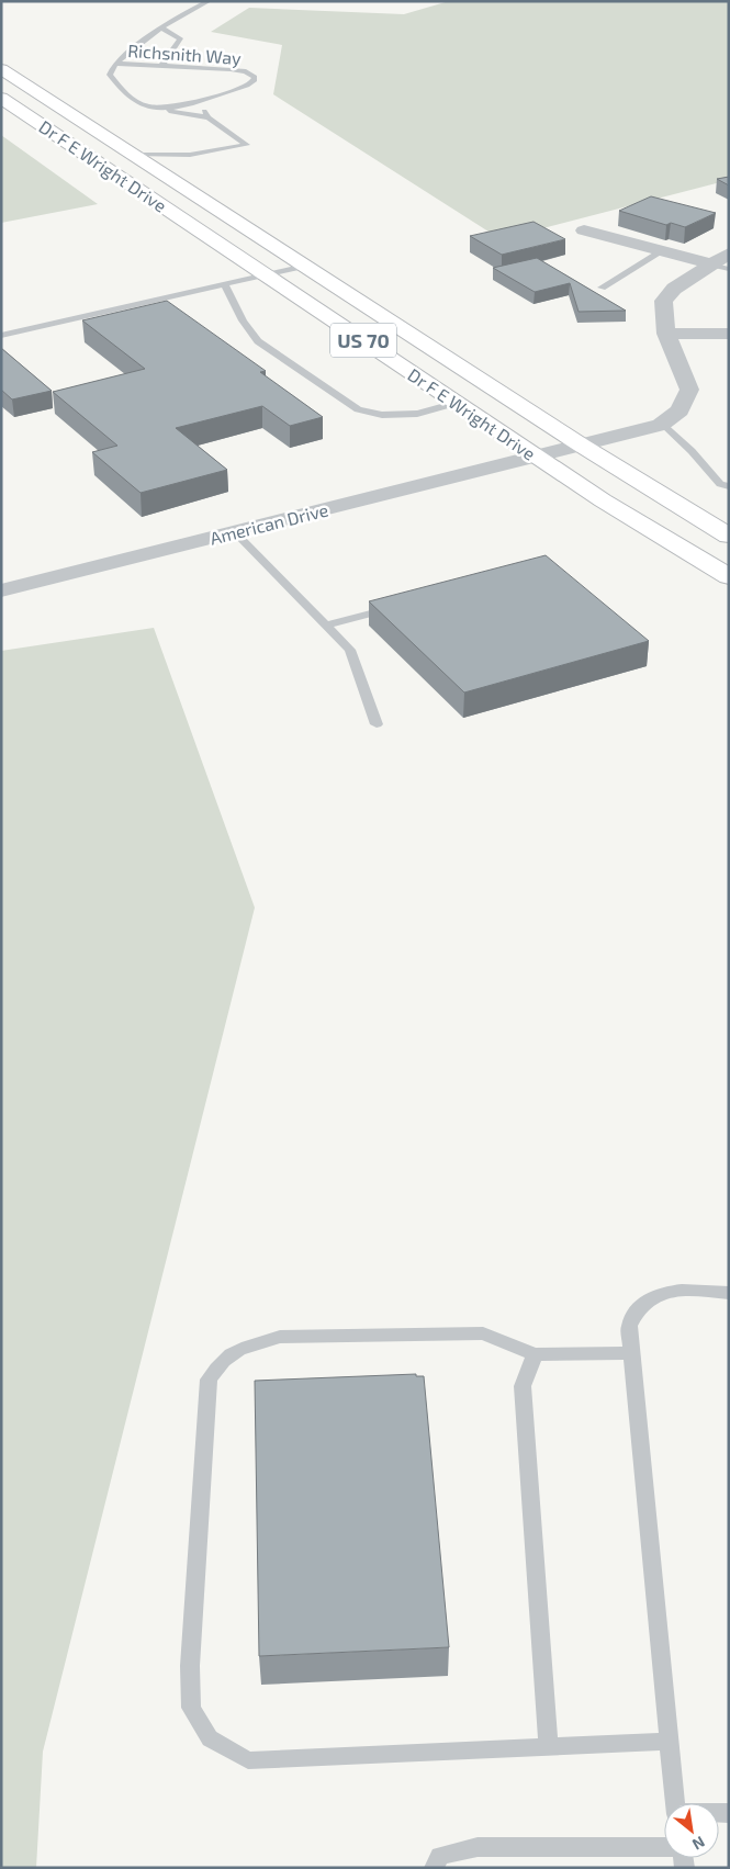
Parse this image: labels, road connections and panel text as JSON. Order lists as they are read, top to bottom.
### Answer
{
  "streets": {
    "highway": ["Dr F E Wright Drive", "US 70"],
    "street": ["American Drive"],
    "lane": ["Richsnith Way"]
  },
  "crossings": [
    ["Richsnith Way", "US 70"],
    ["Dr F E Wright Drive", "American Drive"],
    ["US 70", "American Drive"]
  ],
  "north": "bottom right"
}
